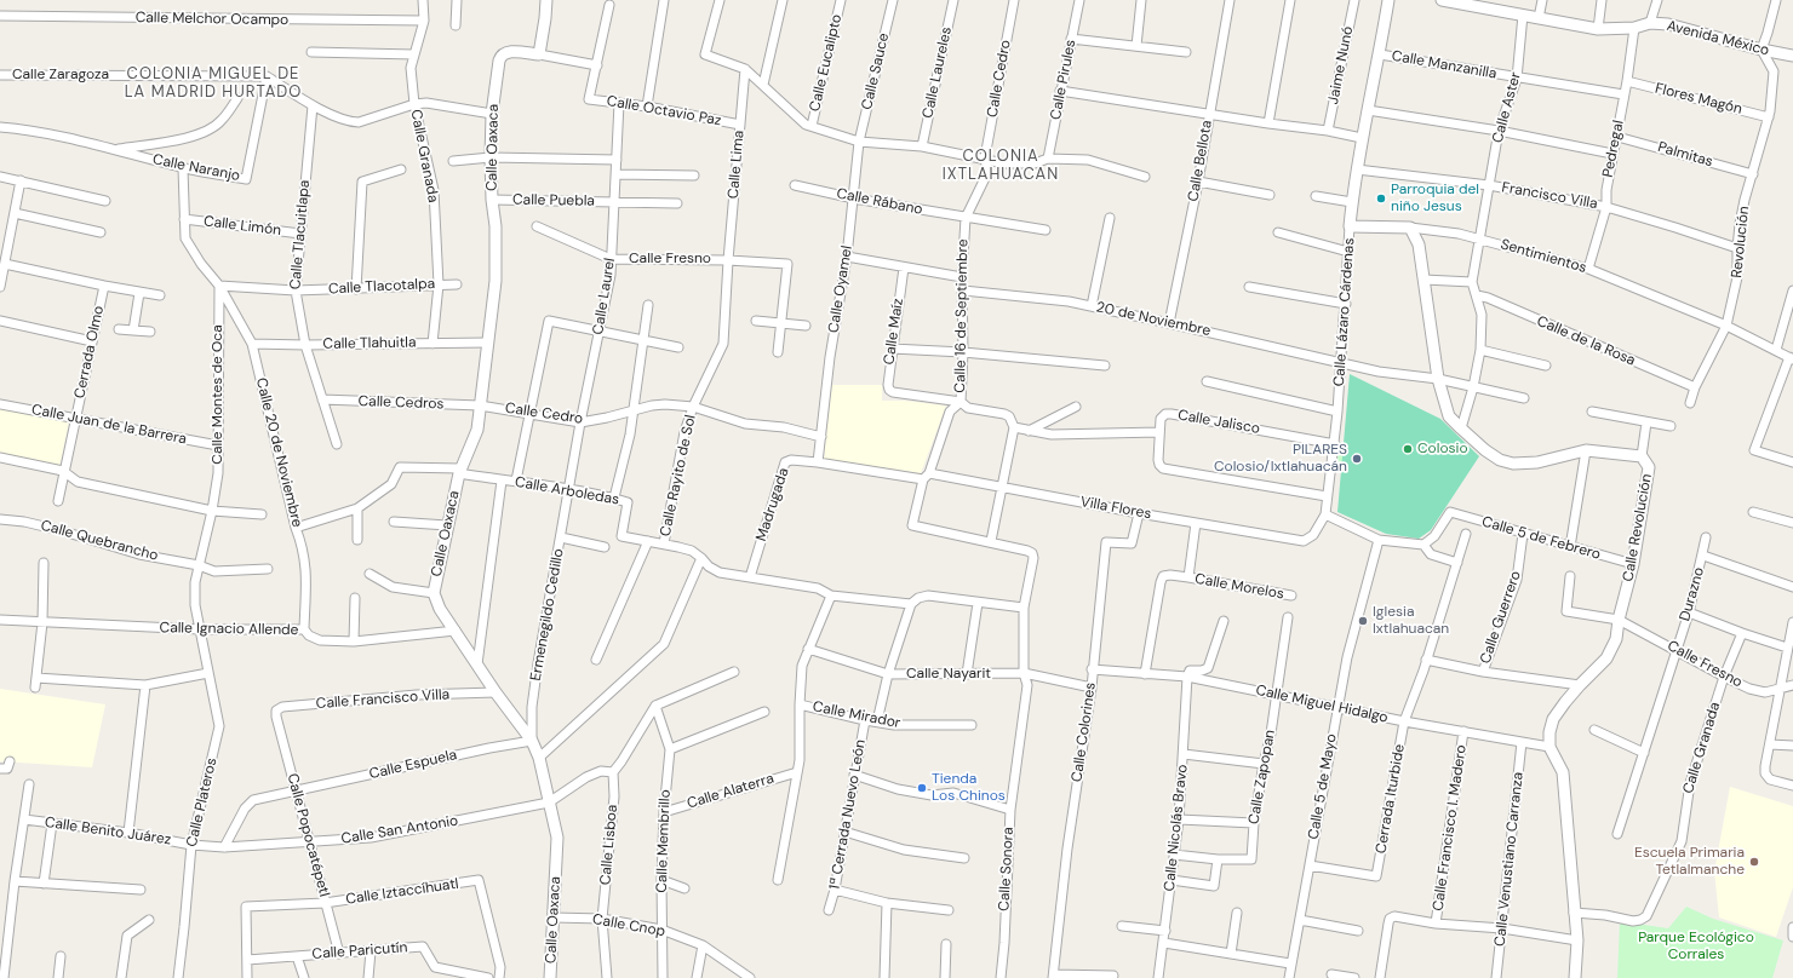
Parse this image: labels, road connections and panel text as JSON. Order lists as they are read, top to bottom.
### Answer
{
  "streets": {
    "street": [
      "Calle Melchor Ocampo",
      "Avenida México",
      "Calle Eucalipto",
      "Jaime Nunó",
      "Calle Manzanilla",
      "Calle Sauce",
      "Calle Laureles",
      "Calle Zaragoza",
      "Calle Cedro",
      "Calle Pirules",
      "Flores Magón",
      "Calle Aster",
      "Calle Octavio Paz",
      "Calle Oaxaca",
      "Pedregal",
      "Palmitas",
      "Calle Granada",
      "Calle Bellota",
      "Calle Lima",
      "Calle Naranjo",
      "Francisco Villa",
      "Calle Puebla",
      "Calle Rábano",
      "Calle Limón",
      "Calle Tlacuitlapa",
      "Revolución",
      "Sentimientos",
      "Calle Fresno",
      "Calle Tlacotalpa",
      "Calle Oyamel",
      "Calle Laurel",
      "Calle Lázaro Cárdenas",
      "Calle 16 de Septiembre",
      "20 de Noviembre",
      "Calle Maíz",
      "Calle de la Rosa",
      "Calle Tlahuitla",
      "Cerrada Olmo",
      "Calle Montes de Oca",
      "Calle Cedros",
      "Calle Jalisco",
      "Calle Juan de la Barrera",
      "Calle 20 de Noviembre",
      "Calle Rayito de Sol",
      "Calle Arboledas",
      "Madrugada",
      "Villa Flores",
      "Calle Revolución",
      "Calle 5 de Febrero",
      "Calle Quebrancho",
      "Calle Morelos",
      "Durazno",
      "Ermenegildo Cedillo",
      "Calle Guerrero",
      "Calle Ignacio Allende",
      "Calle Nayarit",
      "Calle Francisco Villa",
      "Calle Miguel Hidalgo",
      "Calle Mirador",
      "Calle Colorines",
      "Calle Espuela",
      "Calle Zapopan",
      "Calle 5 de Mayo",
      "Calle Alaterra",
      "Cerrada Iturbide",
      "Calle Plateros",
      "1ª Cerrada Nuevo León",
      "Calle Nicolás Bravo",
      "Calle Francisco I. Madero",
      "Calle San Antonio",
      "Calle Benito Juárez",
      "Calle Popocatépetl",
      "Calle Membrillo",
      "Calle Lisboa",
      "Calle Venustiano Carranza",
      "Calle Sonora",
      "Calle Iztaccíhuatl",
      "Calle Cnop",
      "Calle Paricutín"
    ]
  },
  "crossings": [
    ["Calle Melchor Ocampo", "Calle Granada"],
    ["Avenida México", "Calle Aster"],
    ["Avenida México", "Pedregal"],
    ["Avenida México", "Revolución"],
    ["Calle Manzanilla", "Calle Aster"],
    ["Calle Manzanilla", "Pedregal"],
    ["Calle Manzanilla", "Calle Lázaro Cárdenas"],
    ["Calle Sauce", "Calle Oyamel"],
    ["Calle Zaragoza", "Calle Naranjo"],
    ["Calle Cedro", "Calle Oaxaca"],
    ["Calle Cedro", "Calle Lima"],
    ["Calle Cedro", "Calle Laurel"],
    ["Calle Cedro", "Calle 16 de Septiembre"],
    ["Calle Cedro", "Calle Cedros"],
    ["Calle Cedro", "Calle Rayito de Sol"],
    ["Flores Magón", "Pedregal"],
    ["Flores Magón", "Revolución"],
    ["Calle Aster", "Francisco Villa"],
    ["Calle Aster", "Sentimientos"],
    ["Calle Aster", "Calle de la Rosa"],
    ["Calle Aster", "Calle Revolución"],
    ["Calle Octavio Paz", "Calle Lima"],
    ["Calle Octavio Paz", "Calle Laurel"],
    ["Calle Oaxaca", "Calle Puebla"],
    ["Calle Oaxaca", "Calle Tlahuitla"],
    ["Calle Oaxaca", "Calle Cedros"],
    ["Calle Oaxaca", "Calle Arboledas"],
    ["Calle Oaxaca", "Ermenegildo Cedillo"],
    ["Calle Oaxaca", "Calle Ignacio Allende"],
    ["Calle Oaxaca", "Calle Francisco Villa"],
    ["Calle Oaxaca", "Calle Espuela"],
    ["Calle Oaxaca", "Calle San Antonio"],
    ["Calle Oaxaca", "Calle Cnop"],
    ["Pedregal", "Palmitas"],
    ["Pedregal", "Francisco Villa"],
    ["Pedregal", "Sentimientos"],
    ["Palmitas", "Revolución"],
    ["Calle Granada", "Calle Fresno"],
    ["Calle Granada", "Calle Tlacotalpa"],
    ["Calle Granada", "Calle Tlahuitla"],
    ["Calle Bellota", "20 de Noviembre"],
    ["Calle Lima", "Calle Fresno"],
    ["Calle Lima", "Calle Rayito de Sol"],
    ["Francisco Villa", "Revolución"],
    ["Francisco Villa", "Calle Lázaro Cárdenas"],
    ["Calle Puebla", "Calle Laurel"],
    ["Calle Rábano", "Calle Oyamel"],
    ["Calle Rábano", "Calle 16 de Septiembre"],
    ["Calle Limón", "Calle Tlacuitlapa"],
    ["Calle Tlacuitlapa", "Calle Tlacotalpa"],
    ["Calle Tlacuitlapa", "Calle Tlahuitla"],
    ["Calle Tlacuitlapa", "Calle Cedros"],
    ["Revolución", "Sentimientos"],
    ["Revolución", "Calle de la Rosa"],
    ["Sentimientos", "Calle Lázaro Cárdenas"],
    ["Sentimientos", "Calle Revolución"],
    ["Calle Fresno", "Calle Laurel"],
    ["Calle Fresno", "Calle Revolución"],
    ["Calle Fresno", "Durazno"],
    ["Calle Tlacotalpa", "Calle Montes de Oca"],
    ["Calle Tlacotalpa", "Calle 20 de Noviembre"],
    ["Calle Laurel", "Calle Arboledas"],
    ["Calle Laurel", "Ermenegildo Cedillo"],
    ["Calle Lázaro Cárdenas", "20 de Noviembre"],
    ["Calle Lázaro Cárdenas", "Calle Jalisco"],
    ["Calle Lázaro Cárdenas", "Villa Flores"],
    ["Calle 16 de Septiembre", "20 de Noviembre"],
    ["Calle 16 de Septiembre", "Calle Maíz"],
    ["Calle 16 de Septiembre", "Villa Flores"],
    ["Calle 16 de Septiembre", "Calle Sonora"],
    ["Calle Tlahuitla", "Calle 20 de Noviembre"],
    ["Cerrada Olmo", "Calle Juan de la Barrera"],
    ["Calle Montes de Oca", "Calle Juan de la Barrera"],
    ["Calle Montes de Oca", "Calle 20 de Noviembre"],
    ["Calle Montes de Oca", "Calle Quebrancho"],
    ["Calle Montes de Oca", "Calle Ignacio Allende"],
    ["Calle Montes de Oca", "Calle Plateros"],
    ["Calle 20 de Noviembre", "Calle Ignacio Allende"],
    ["Calle Rayito de Sol", "Calle Arboledas"],
    ["Calle Arboledas", "Madrugada"],
    ["Calle Arboledas", "Ermenegildo Cedillo"],
    ["Villa Flores", "Calle Colorines"],
    ["Calle Revolución", "Calle 5 de Febrero"],
    ["Calle Revolución", "Calle Miguel Hidalgo"],
    ["Calle 5 de Febrero", "Calle Guerrero"],
    ["Calle Morelos", "Calle Miguel Hidalgo"],
    ["Calle Morelos", "Calle Zapopan"],
    ["Ermenegildo Cedillo", "Calle Espuela"],
    ["Calle Ignacio Allende", "Calle Plateros"],
    ["Calle Nayarit", "Calle Colorines"],
    ["Calle Nayarit", "Calle Sonora"],
    ["Calle Francisco Villa", "Calle Popocatépetl"],
    ["Calle Miguel Hidalgo", "Calle Colorines"],
    ["Calle Miguel Hidalgo", "Calle Zapopan"],
    ["Calle Miguel Hidalgo", "Calle 5 de Mayo"],
    ["Calle Miguel Hidalgo", "Cerrada Iturbide"],
    ["Calle Miguel Hidalgo", "Calle Nicolás Bravo"],
    ["Calle Miguel Hidalgo", "Calle Francisco I. Madero"],
    ["Calle Miguel Hidalgo", "Calle Venustiano Carranza"],
    ["Calle Mirador", "1ª Cerrada Nuevo León"],
    ["Calle Espuela", "Calle San Antonio"],
    ["Calle Espuela", "Calle Popocatépetl"],
    ["Calle 5 de Mayo", "Cerrada Iturbide"],
    ["Calle Alaterra", "Calle Membrillo"],
    ["Calle Plateros", "Calle San Antonio"],
    ["Calle Plateros", "Calle Benito Juárez"],
    ["Calle San Antonio", "Calle Benito Juárez"],
    ["Calle San Antonio", "Calle Popocatépetl"],
    ["Calle Popocatépetl", "Calle Iztaccíhuatl"],
    ["Calle Popocatépetl", "Calle Paricutín"],
    ["Calle Membrillo", "Calle Cnop"],
    ["Calle Lisboa", "Calle Cnop"],
    ["Calle Iztaccíhuatl", "Calle Paricutín"]
  ],
  "districts": ["COLONIA MIGUEL DE LA MADRID HURTADO", "COLONIA IXTLAHUACAN"],
  "parks": ["Parque Ecológico Corrales"],
  "places": [
    "Parroquia del niño Jesus",
    "Colosio",
    "PILARES Colosio/Ixtlahuacán",
    "Iglesia Ixtlahuacan",
    "Tienda Los Chinos",
    "Escuela Primaria Tetlalmanche"
  ]
}
